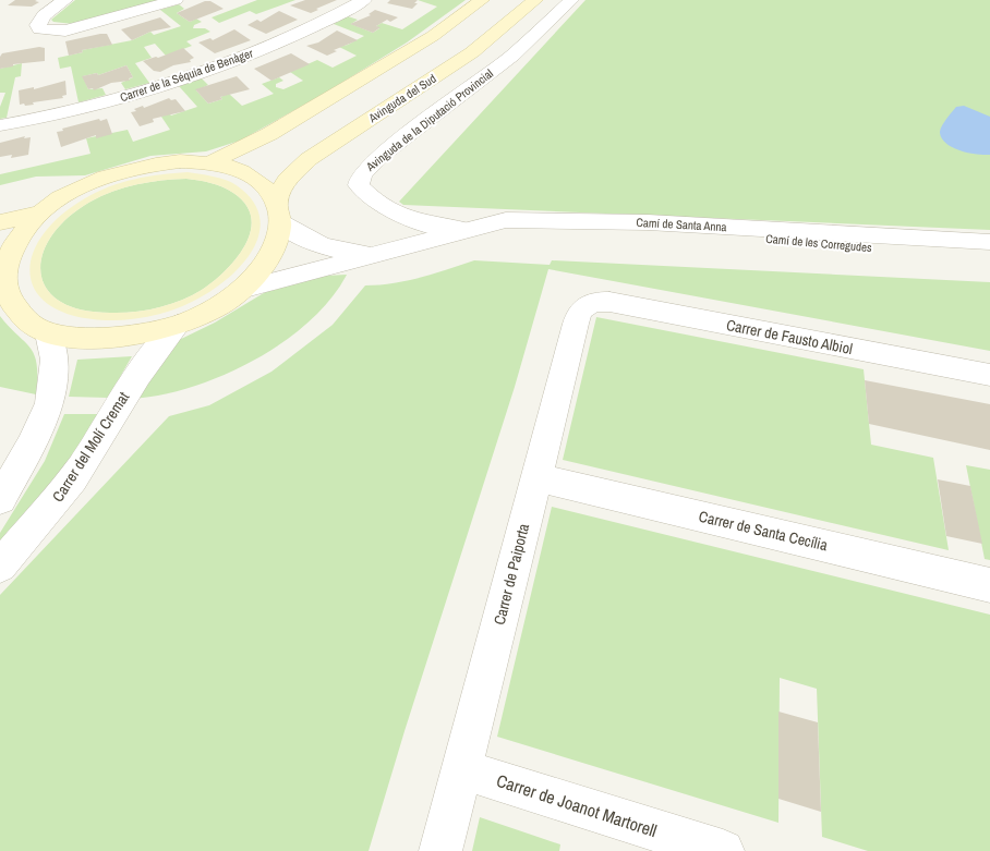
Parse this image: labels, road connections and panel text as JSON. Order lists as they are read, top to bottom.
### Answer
{
  "streets": {
    "main road": ["Avinguda del Sud"],
    "street": [
      "Carrer de la Séquia de Benàger",
      "Avinguda de la Diputació Provincial",
      "Camí de Santa Anna",
      "Camí de les Corregudes",
      "Carrer de Fausto Albiol",
      "Carrer del Molí Cremat",
      "Carrer de Santa Cecília",
      "Carrer de Paiporta",
      "Carrer de Joanot Martorell"
    ]
  },
  "crossings": [
    ["Avinguda del Sud", "Camí de Santa Anna"],
    ["Avinguda del Sud", "Carrer del Molí Cremat"],
    ["Avinguda de la Diputació Provincial", "Camí de Santa Anna"],
    ["Camí de Santa Anna", "Camí de les Corregudes"],
    ["Carrer de Fausto Albiol", "Carrer de Paiporta"],
    ["Carrer de Santa Cecília", "Carrer de Paiporta"],
    ["Carrer de Paiporta", "Carrer de Joanot Martorell"]
  ]
}
